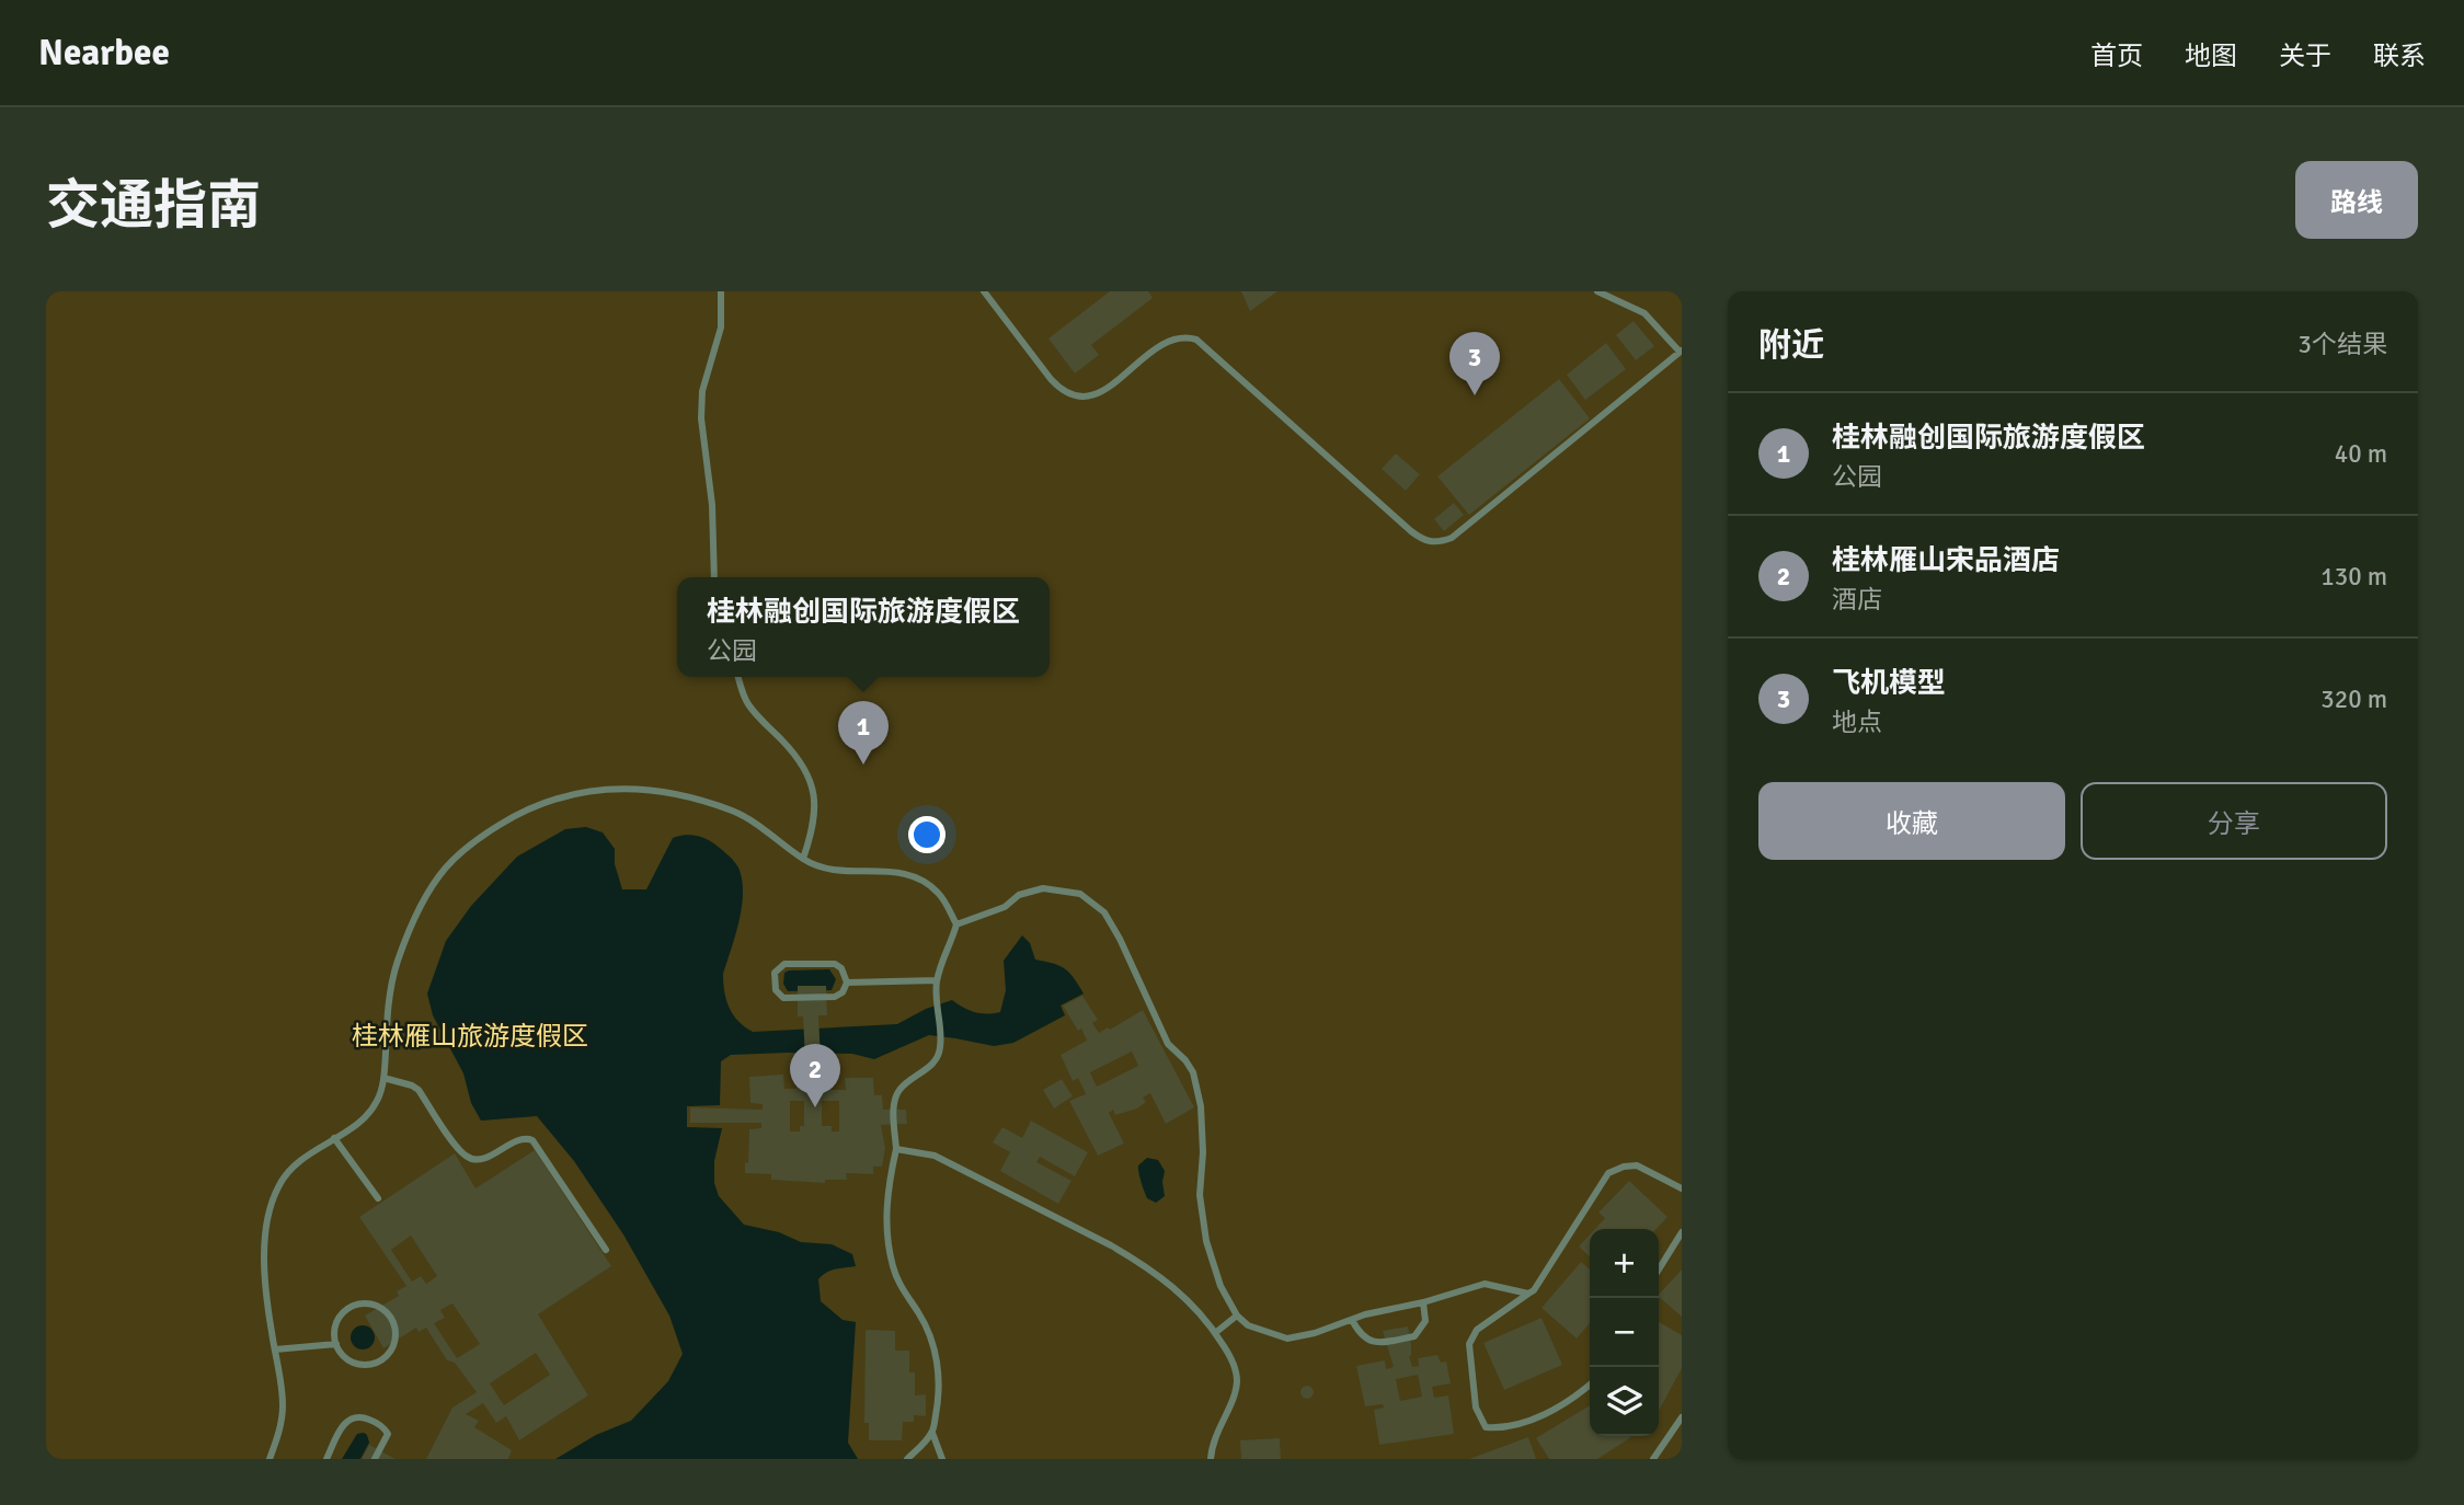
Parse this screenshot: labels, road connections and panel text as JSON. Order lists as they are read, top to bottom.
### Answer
{
  "parks": ["桂林雁山旅游度假区"],
  "page": {
    "header": "Nearbee",
    "nav": [
      "首页",
      "地图",
      "关于",
      "联系"
    ],
    "title": "交通指南",
    "buttons": [
      "路线",
      ["收藏", "分享"]
    ],
    "heading": ["附近", "3个结果"],
    "pins": ["3", "1", "2"],
    "list": [
      {
        "mark": "1",
        "name": "桂林融创国际旅游度假区",
        "note": "公园",
        "value": "40 m"
      },
      {
        "mark": "2",
        "name": "桂林雁山宋品酒店",
        "note": "酒店",
        "value": "130 m"
      },
      {
        "mark": "3",
        "name": "飞机模型",
        "note": "地点",
        "value": "320 m"
      }
    ],
    "popup": ["桂林融创国际旅游度假区", "公园"],
    "map_buttons": ["+", "−"]
  }
}
